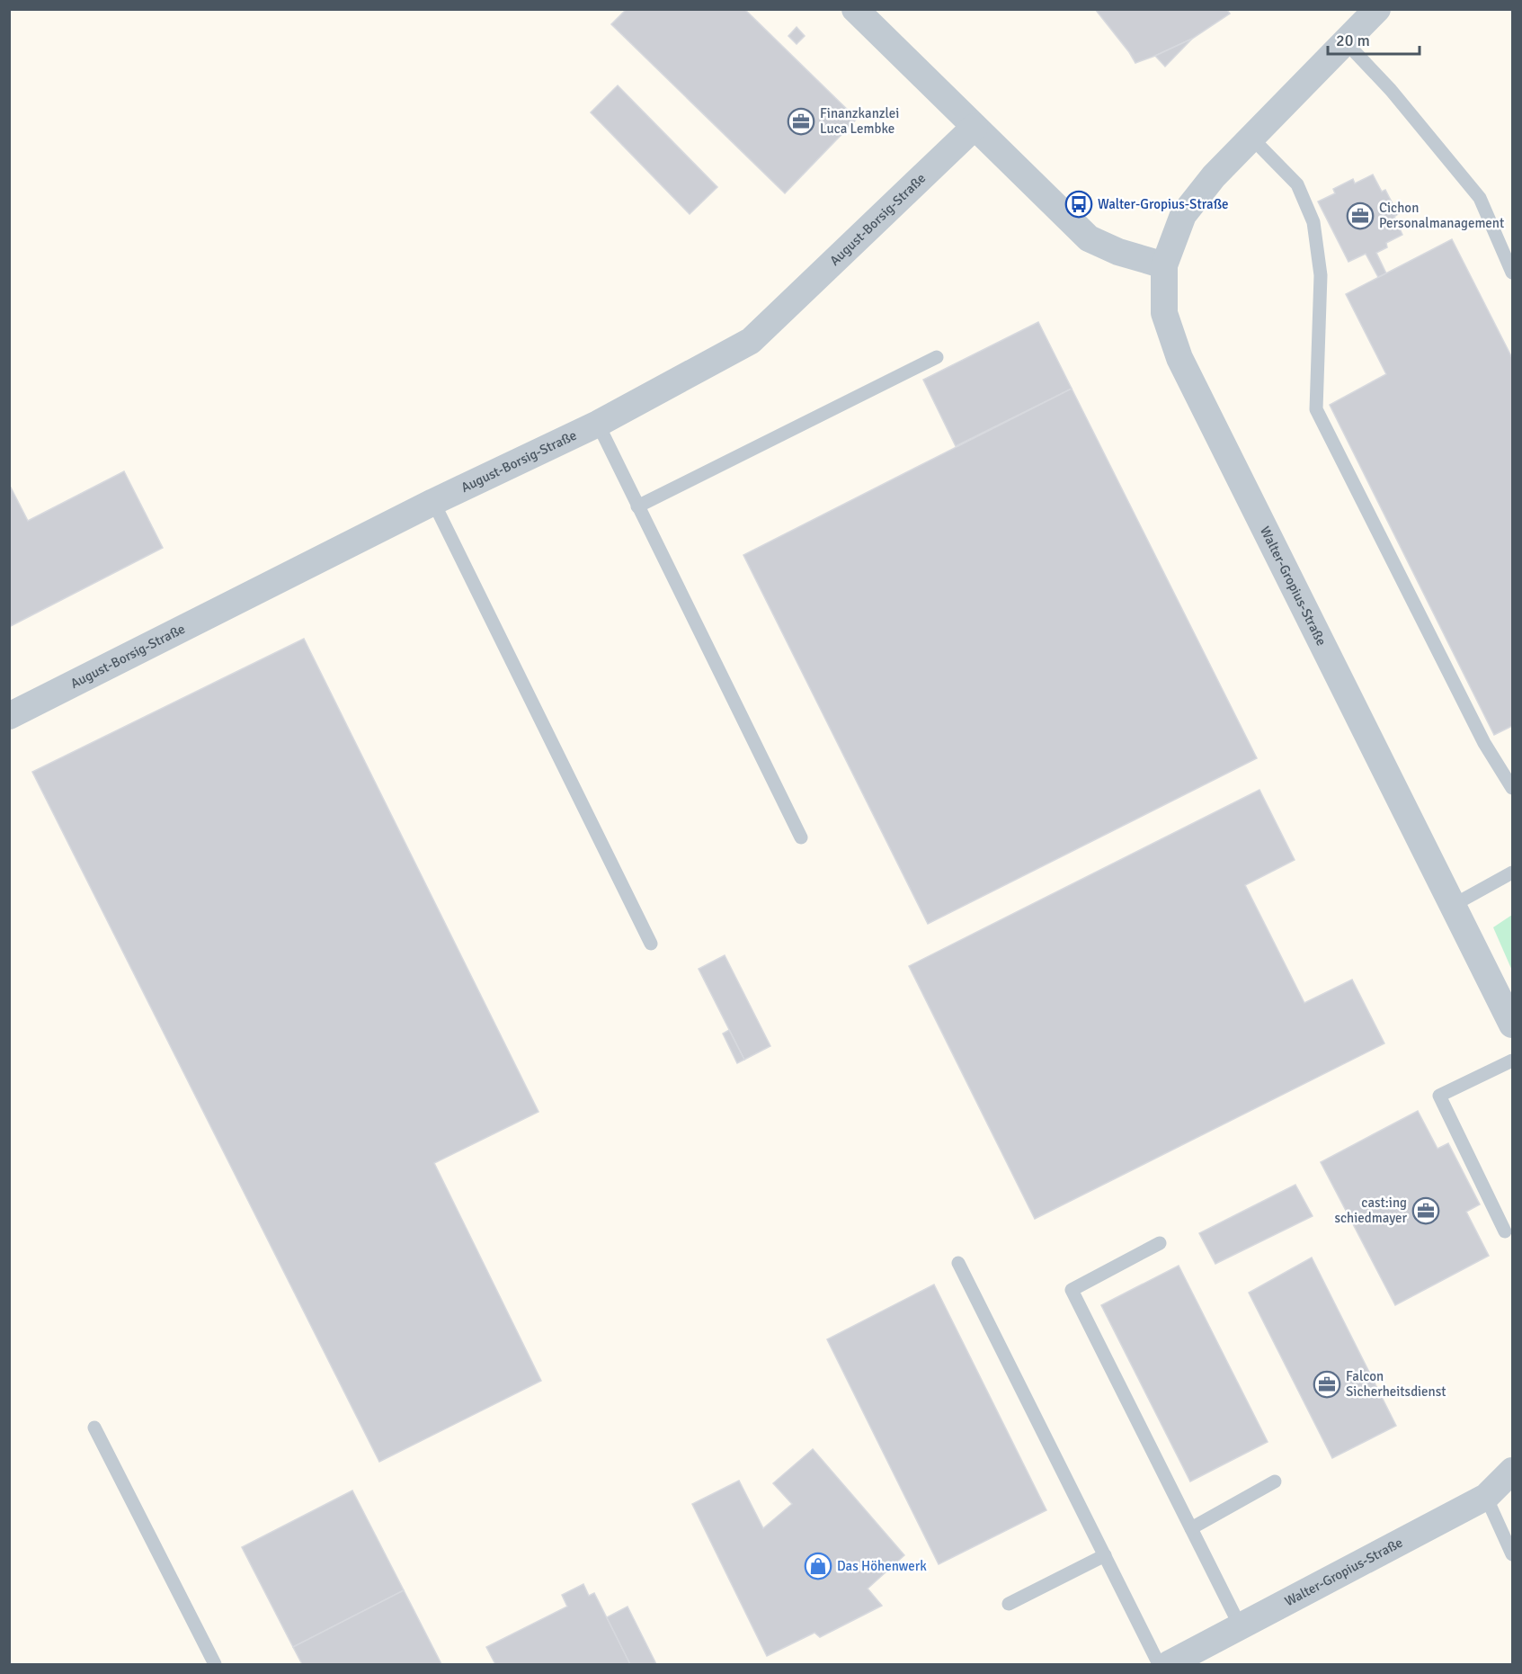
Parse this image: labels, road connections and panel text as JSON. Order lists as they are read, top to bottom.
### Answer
{
  "streets": {
    "street": ["August-Borsig-Straße", "Walter-Gropius-Straße"]
  },
  "places": {
    "office": [
      "Finanzkanzlei Luca Lembke",
      "Cichon Personalmanagement",
      "cast:ing schiedmayer",
      "Falcon Sicherheitsdienst"
    ],
    "bus stop": ["Walter-Gropius-Straße"],
    "shop": ["Das Höhenwerk"]
  },
  "scale_bar": "20 m"
}
